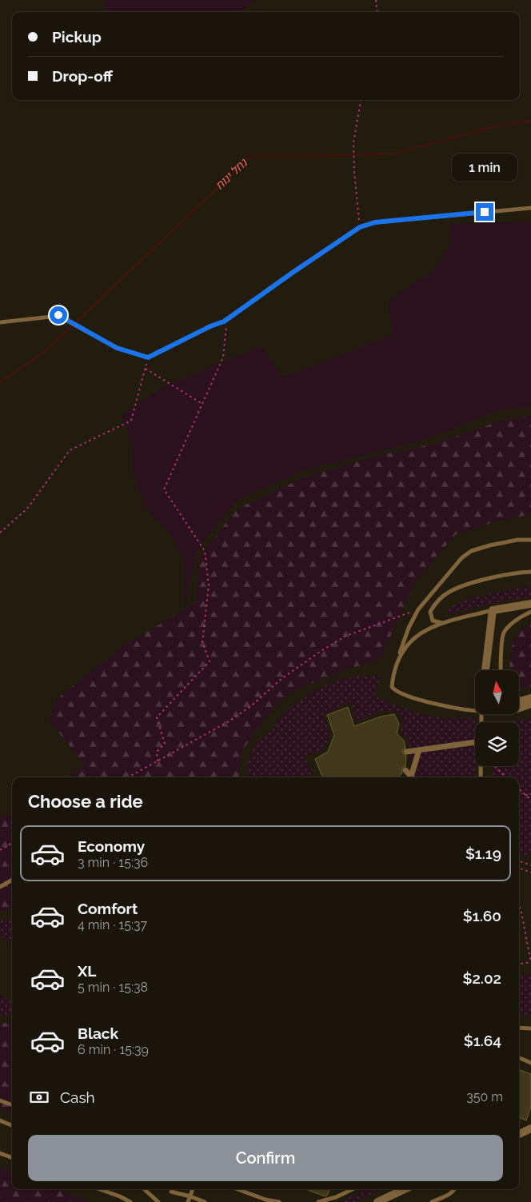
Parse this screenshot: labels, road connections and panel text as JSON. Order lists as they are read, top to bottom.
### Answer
{
  "water": ["נחל ינוח"],
  "north": "top",
  "page": {
    "banner": ["Pickup", "Drop-off"],
    "bubble": "1 min",
    "heading": "Choose a ride",
    "list": [
      {
        "name": "Economy",
        "note": "3 min · 15:36",
        "value": "$1.19"
      },
      {
        "name": "Comfort",
        "note": "4 min · 15:37",
        "value": "$1.60"
      },
      {
        "name": "XL",
        "note": "5 min · 15:38",
        "value": "$2.02"
      },
      {
        "name": "Black",
        "note": "6 min · 15:39",
        "value": "$1.64"
      }
    ],
    "pay": ["Cash", "350 m"],
    "buttons": "Confirm"
  }
}
